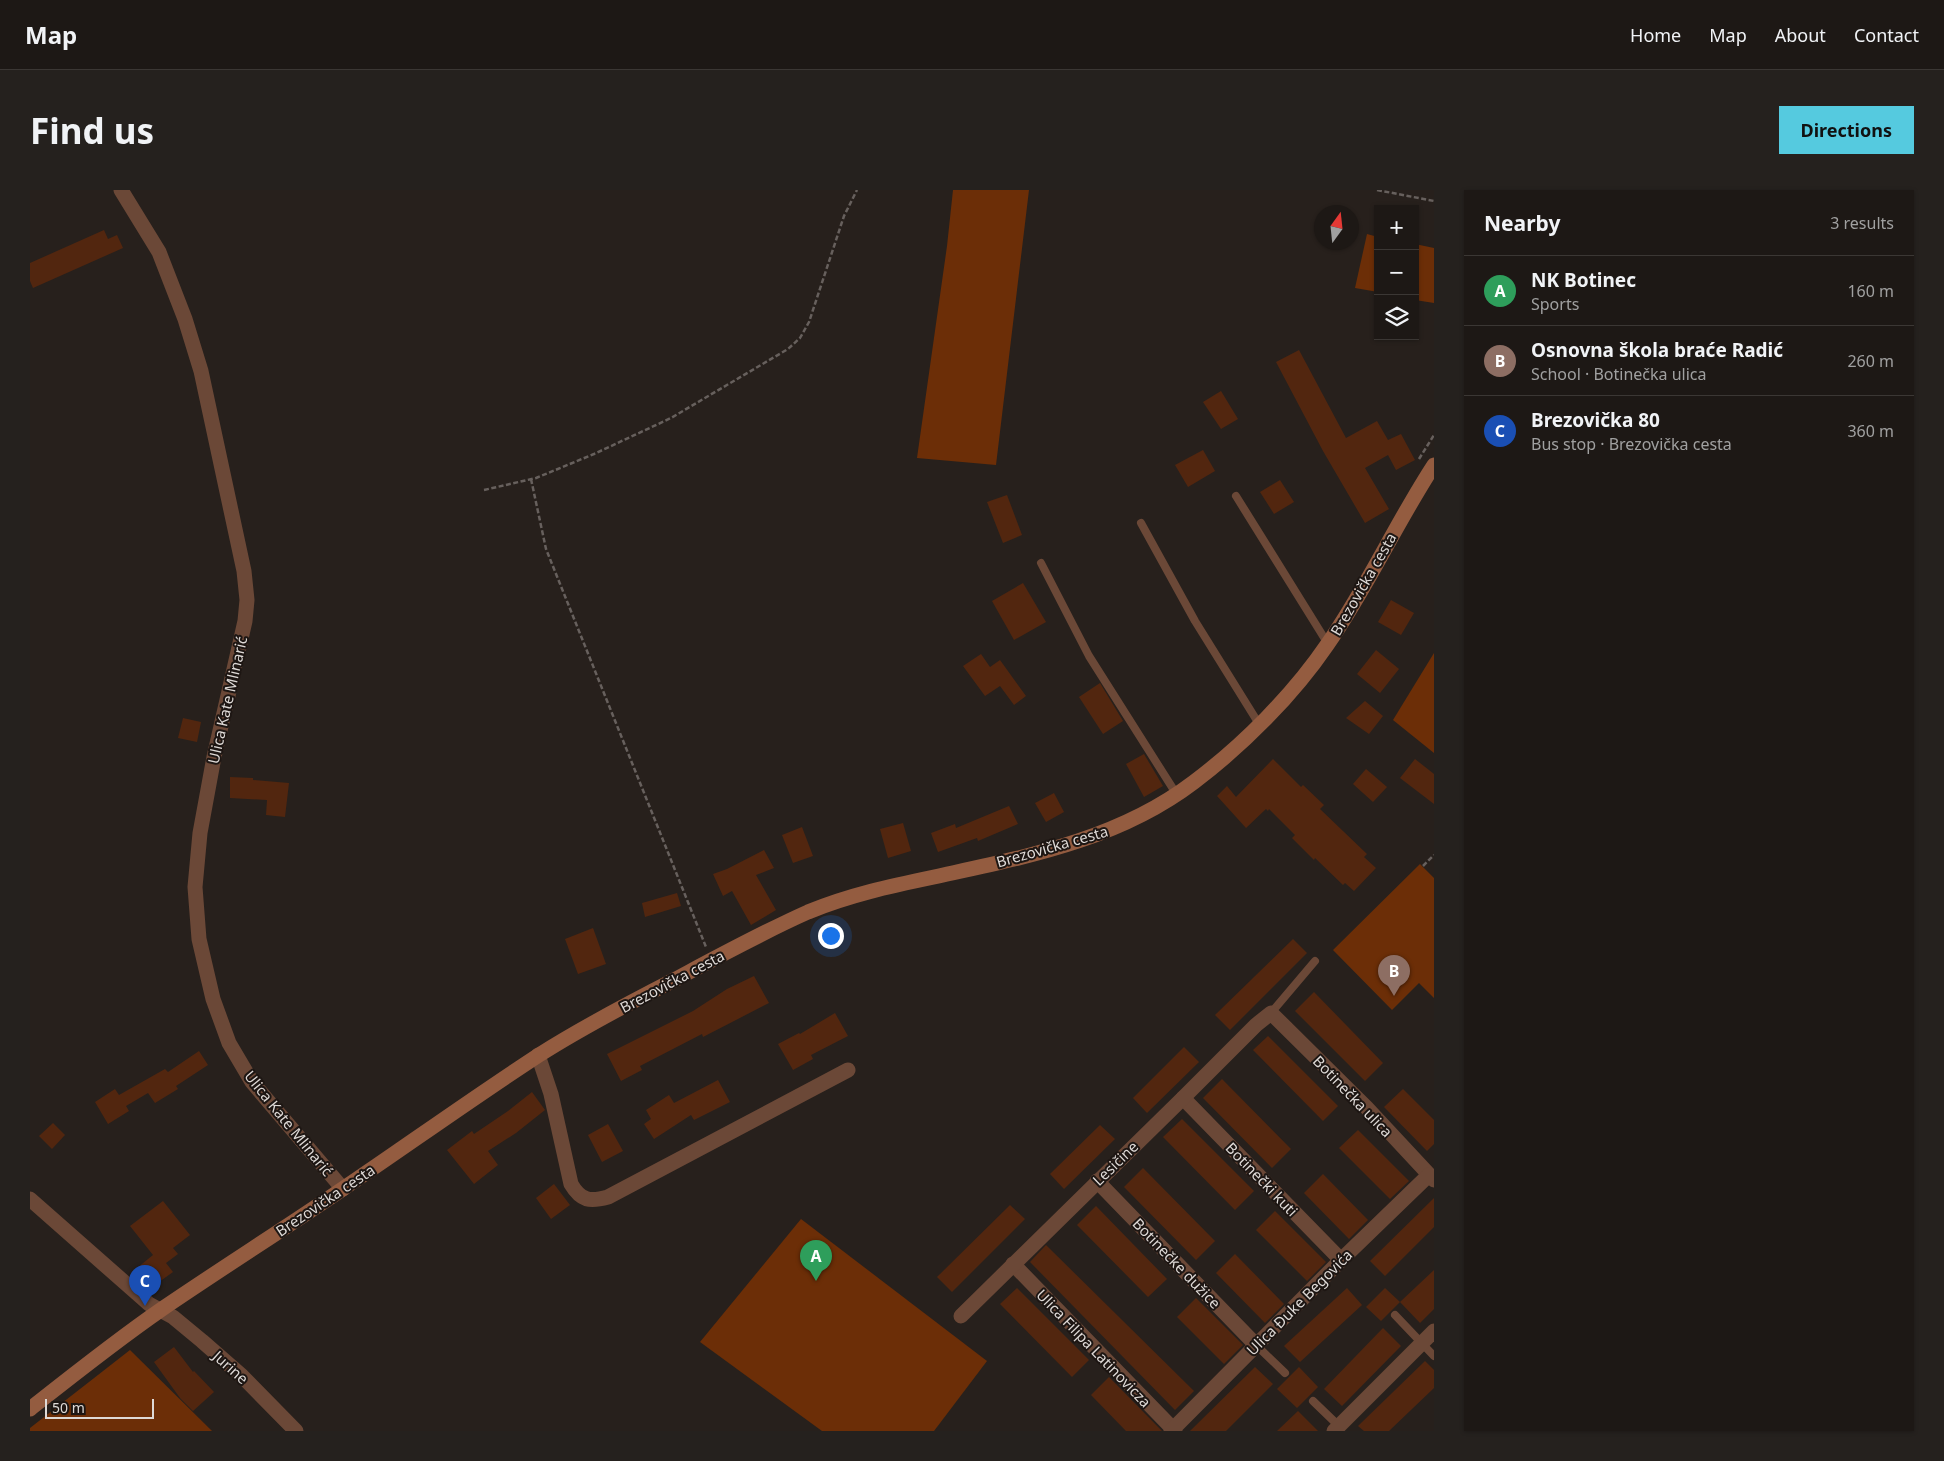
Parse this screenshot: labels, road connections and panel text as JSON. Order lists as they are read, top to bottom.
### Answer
{
  "streets": {
    "main road": ["Brezovička cesta"],
    "street": [
      "Ulica Kate Mlinarić",
      "Botinečka ulica",
      "Lesičine",
      "Botinečki kuti",
      "Botinečke dužice",
      "Ulica Đuke Begovića",
      "Ulica Filipa Latinovicza",
      "Jurine"
    ]
  },
  "crossings": [
    ["Brezovička cesta", "Ulica Kate Mlinarić"],
    ["Brezovička cesta", "Jurine"],
    ["Botinečka ulica", "Lesičine"],
    ["Botinečka ulica", "Ulica Đuke Begovića"],
    ["Lesičine", "Botinečki kuti"],
    ["Lesičine", "Botinečke dužice"],
    ["Lesičine", "Ulica Filipa Latinovicza"],
    ["Botinečki kuti", "Ulica Đuke Begovića"],
    ["Botinečke dužice", "Ulica Đuke Begovića"],
    ["Ulica Đuke Begovića", "Ulica Filipa Latinovicza"]
  ],
  "scale_bar": "50 m",
  "north": "top",
  "page": {
    "header": "Map",
    "nav": [
      "Home",
      "Map",
      "About",
      "Contact"
    ],
    "buttons": "Directions",
    "title": "Find us",
    "heading": ["Nearby", "3 results"],
    "map_buttons": ["+", "−"],
    "list": [
      {
        "mark": "A",
        "name": "NK Botinec",
        "note": "Sports",
        "value": "160 m"
      },
      {
        "mark": "B",
        "name": "Osnovna škola braće Radić",
        "note": "School · Botinečka ulica",
        "value": "260 m"
      },
      {
        "mark": "C",
        "name": "Brezovička 80",
        "note": "Bus stop · Brezovička cesta",
        "value": "360 m"
      }
    ],
    "pins": ["B", "A", "C"],
    "scale": "50 m"
  }
}
